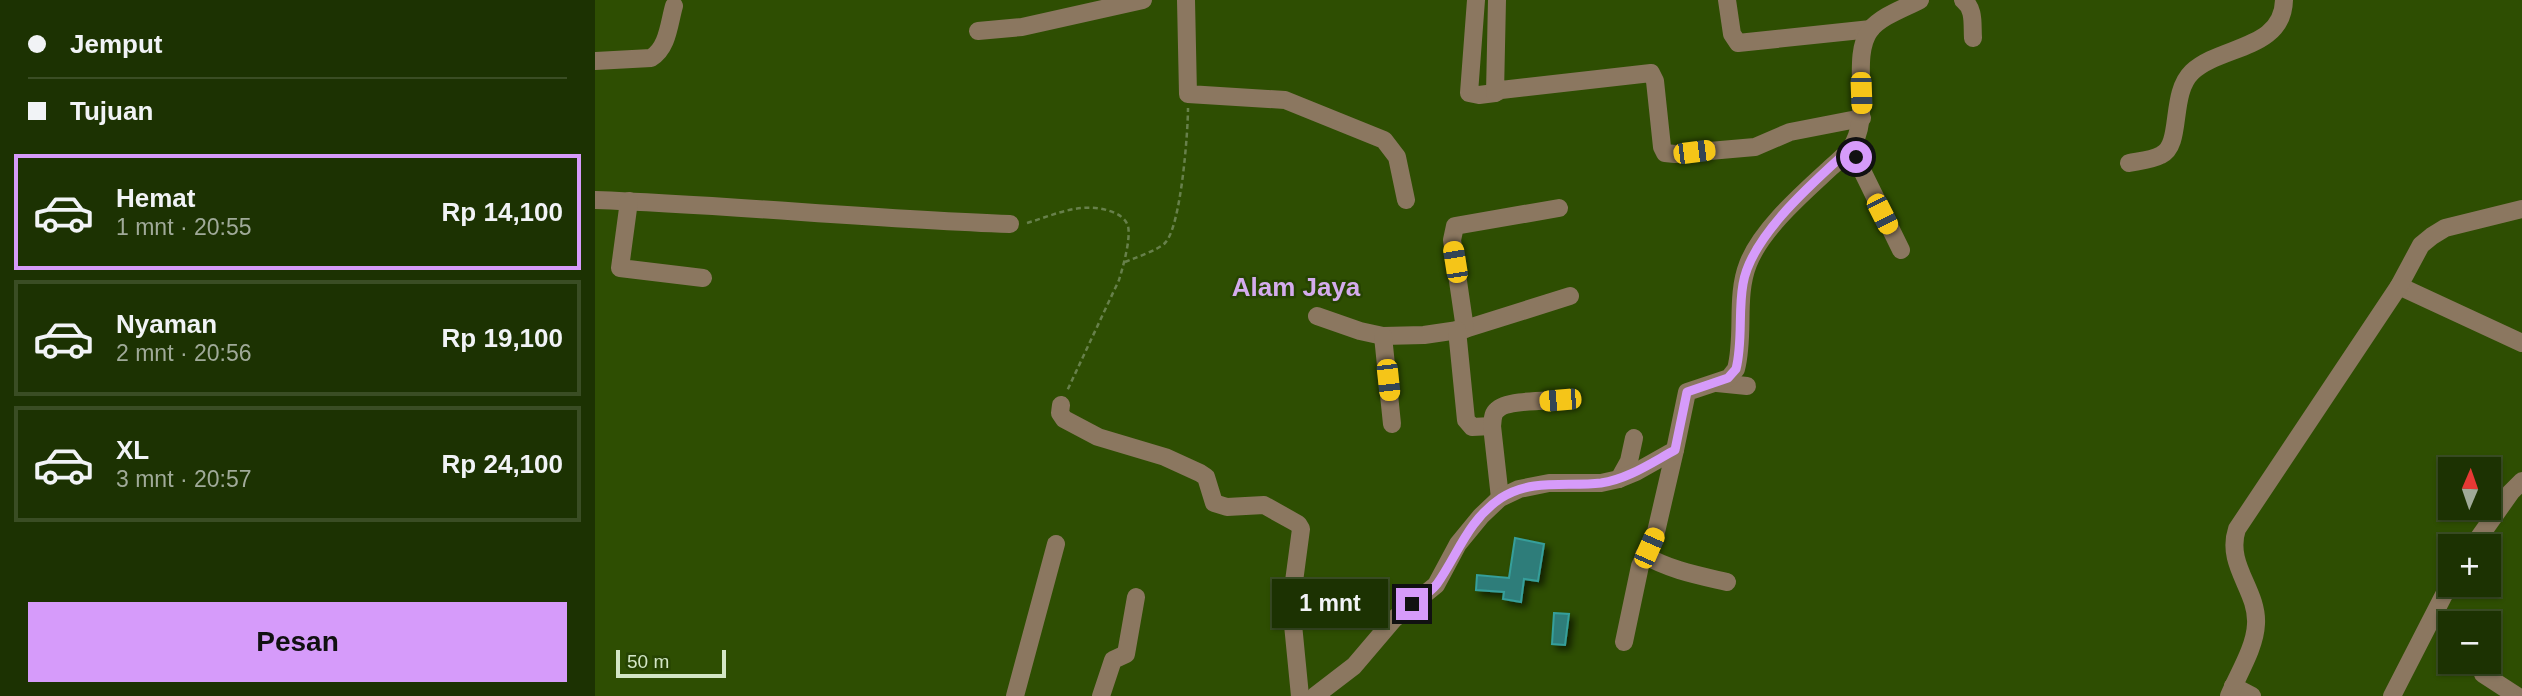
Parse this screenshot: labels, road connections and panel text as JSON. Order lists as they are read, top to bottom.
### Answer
{
  "districts": ["Alam Jaya"],
  "scale_bar": "50 m",
  "north": "top",
  "page": {
    "banner": ["Jemput", "Tujuan"],
    "list": [
      {
        "name": "Hemat",
        "note": "1 mnt · 20:55",
        "value": "Rp 14,100"
      },
      {
        "name": "Nyaman",
        "note": "2 mnt · 20:56",
        "value": "Rp 19,100"
      },
      {
        "name": "XL",
        "note": "3 mnt · 20:57",
        "value": "Rp 24,100"
      }
    ],
    "map_buttons": ["+", "−"],
    "bubble": "1 mnt",
    "buttons": "Pesan",
    "scale": "50 m"
  }
}
